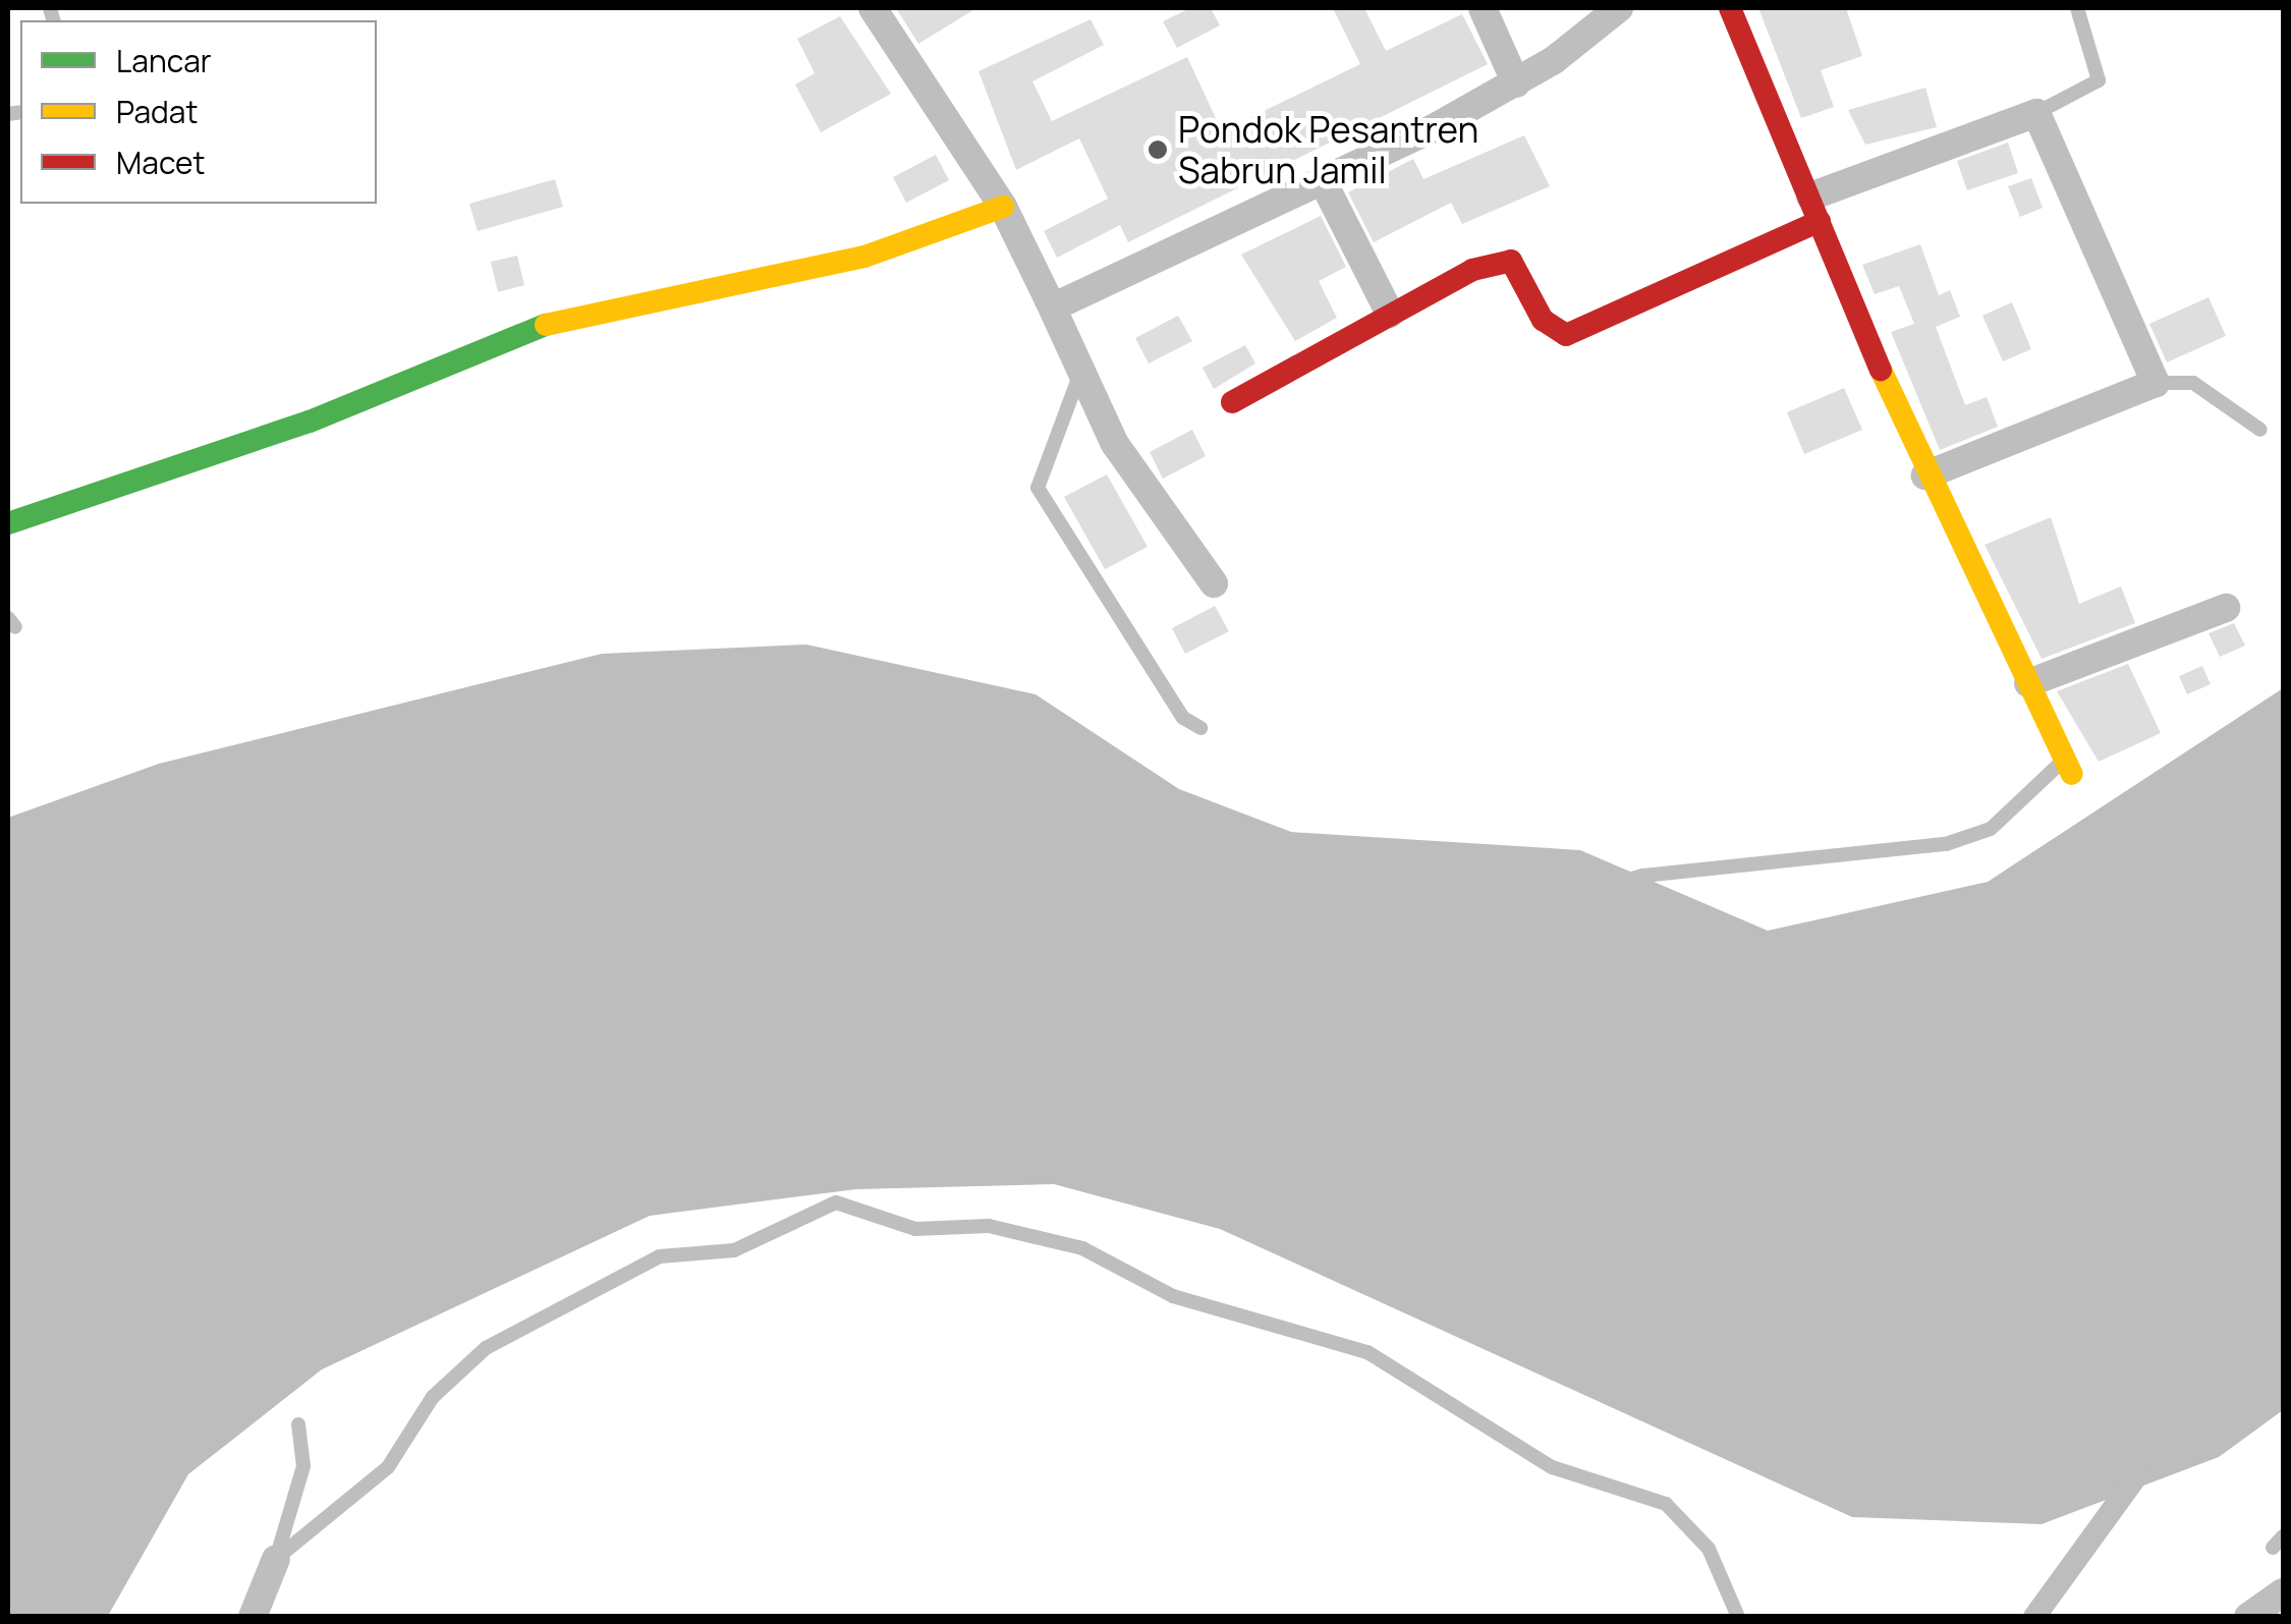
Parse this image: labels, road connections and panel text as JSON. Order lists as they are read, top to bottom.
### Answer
{
  "places": ["Pondok Pesantren Sabrun Jamil"],
  "legend": ["Lancar", "Padat", "Macet"]
}
